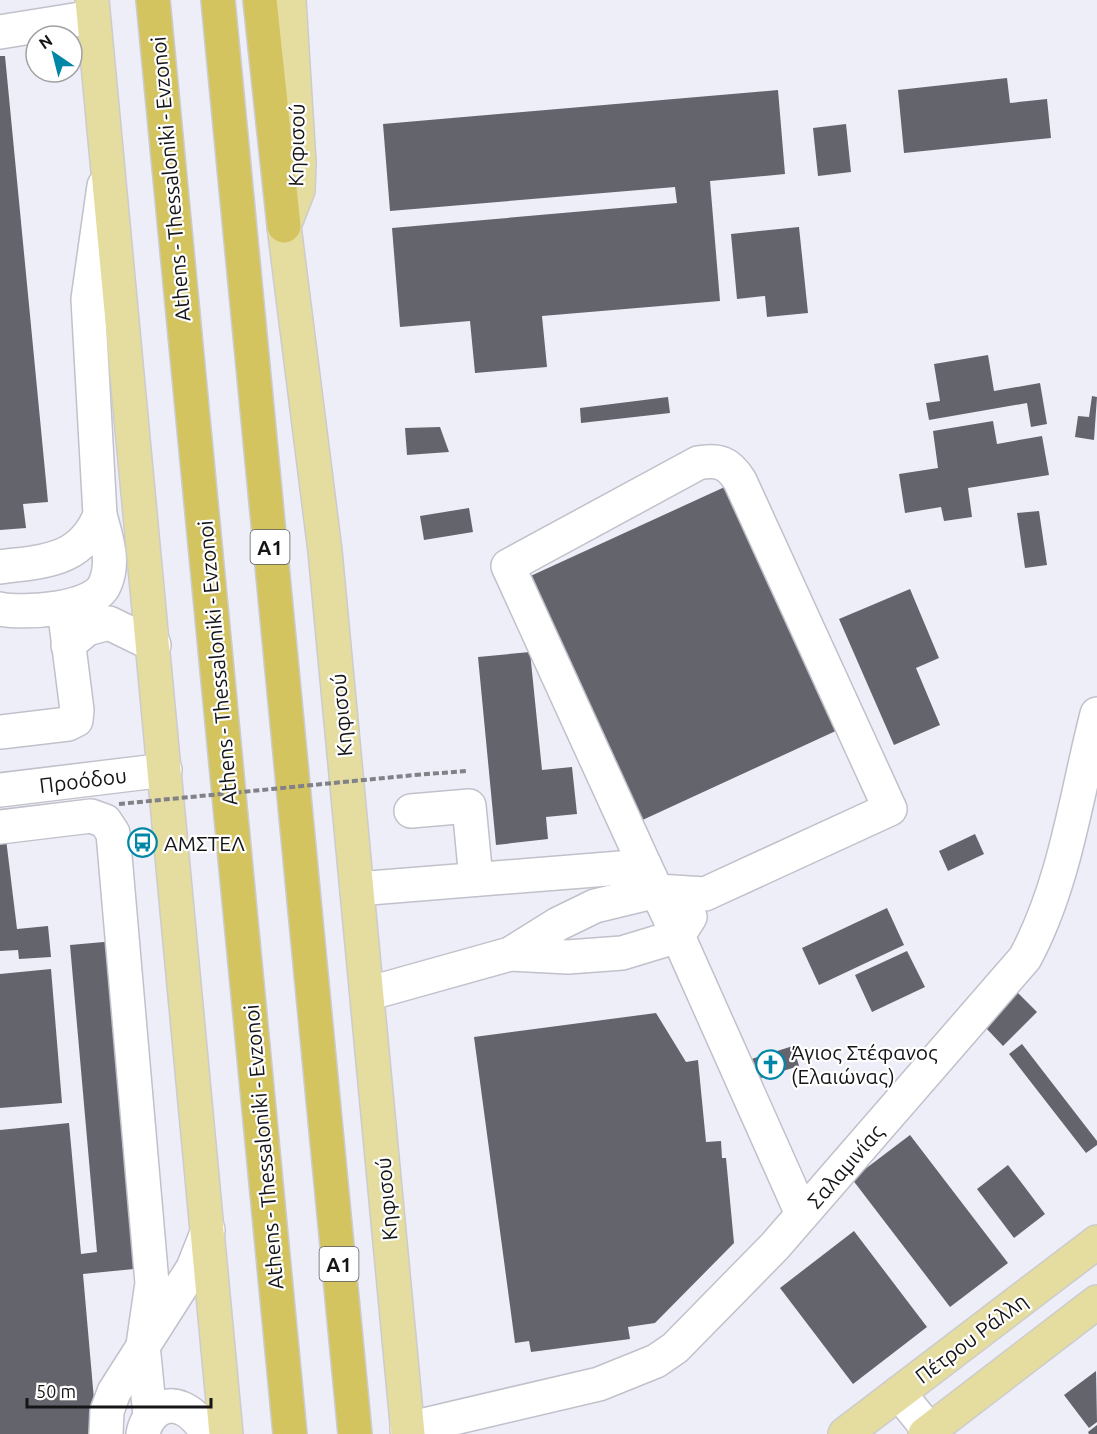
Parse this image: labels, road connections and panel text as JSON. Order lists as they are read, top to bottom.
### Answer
{
  "streets": {
    "highway": ["Athens - Thessaloniki - Evzonoi", "Α1"],
    "main road": ["Κηφισού", "Πέτρου Ράλλη"],
    "street": ["Προόδου", "Σαλαμινίας"]
  },
  "crossings": [
    ["Κηφισού", "Σαλαμινίας"]
  ],
  "places": {
    "bus stop": ["ΑΜΣΤΕΛ"],
    "church": ["Άγιος Στέφανος (Ελαιώνας)"]
  },
  "scale_bar": "50 m",
  "north": "top left"
}
